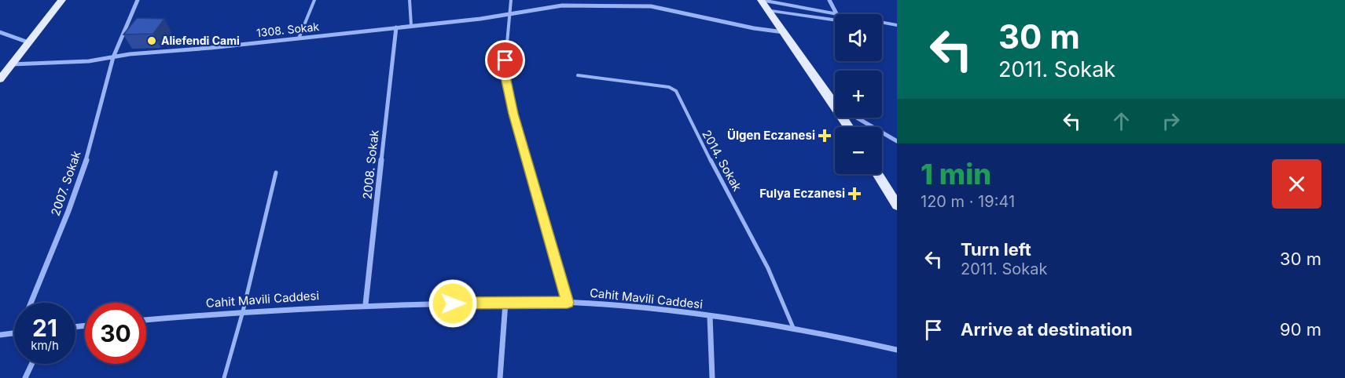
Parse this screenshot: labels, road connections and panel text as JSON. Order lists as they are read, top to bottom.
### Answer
{
  "streets": {
    "street": [
      "1308. Sokak",
      "2008. Sokak",
      "2007. Sokak",
      "Cahit Mavili Caddesi"
    ],
    "lane": ["2014. Sokak"]
  },
  "crossings": [
    ["1308. Sokak", "2008. Sokak"],
    ["1308. Sokak", "2007. Sokak"],
    ["2014. Sokak", "Cahit Mavili Caddesi"],
    ["2008. Sokak", "Cahit Mavili Caddesi"]
  ],
  "places": {
    "other": ["Aliefendi Cami"],
    "health": ["Ülgen Eczanesi", "Fulya Eczanesi"]
  },
  "page": {
    "turn": ["30 m", "2011. Sokak"],
    "map_buttons": ["+", "−"],
    "heading": ["1 min", "120 m · 19:41"],
    "list": [
      {
        "name": "Turn left",
        "note": "2011. Sokak",
        "value": "30 m"
      },
      {
        "name": "Arrive at destination",
        "value": "90 m"
      }
    ],
    "speed": "21 km/h",
    "limit": "30"
  }
}
